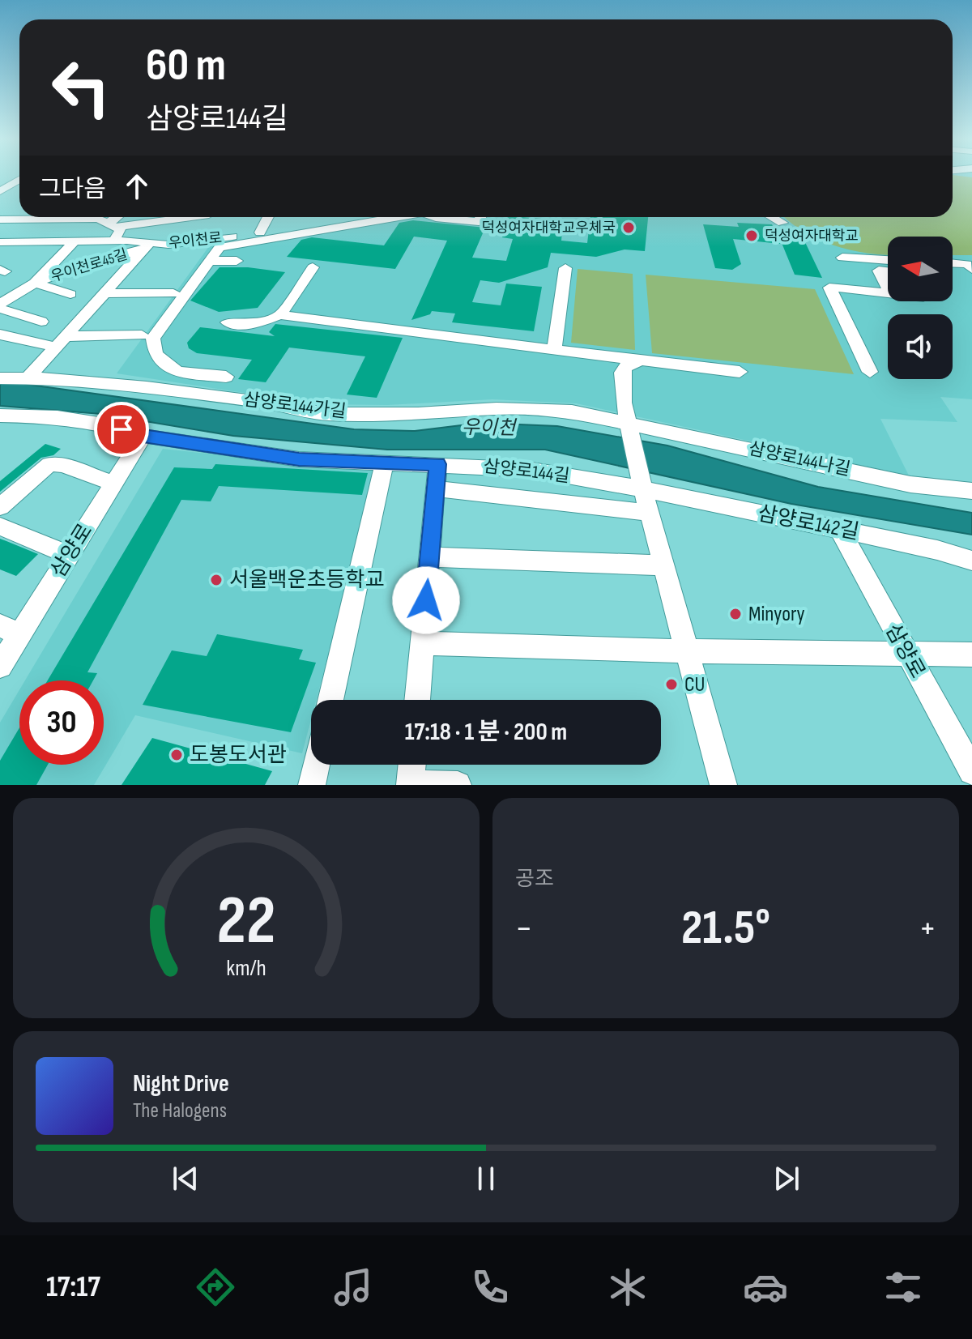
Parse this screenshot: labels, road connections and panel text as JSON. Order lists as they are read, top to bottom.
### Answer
{
  "streets": {
    "street": [
      "우이천로",
      "우이천로45길",
      "삼양로144가길",
      "삼양로144나길",
      "삼양로144길",
      "삼양로142길",
      "삼양로"
    ]
  },
  "crossings": [
    ["우이천로", "우이천로45길"],
    ["우이천로45길", "삼양로144가길"],
    ["삼양로144가길", "삼양로144나길"],
    ["삼양로144길", "삼양로142길"],
    ["삼양로144길", "삼양로"],
    ["삼양로142길", "삼양로"]
  ],
  "water": ["우이천"],
  "places": [
    "덕성여자대학교우체국",
    "덕성여자대학교",
    "서울백운초등학교",
    "Minyory",
    "CU",
    "도봉도서관"
  ],
  "north": "left",
  "page": {
    "turn": ["60 m", "삼양로144길"],
    "then": "그다음",
    "limit": "30",
    "trip": "17:18 · 1 분 · 200 m",
    "tile": "공조",
    "heat": ["−", "21.5°", "+"],
    "song": ["Night Drive", "The Halogens"],
    "tabs": "17:17",
    "gauge": ["22", "km/h"]
  }
}
